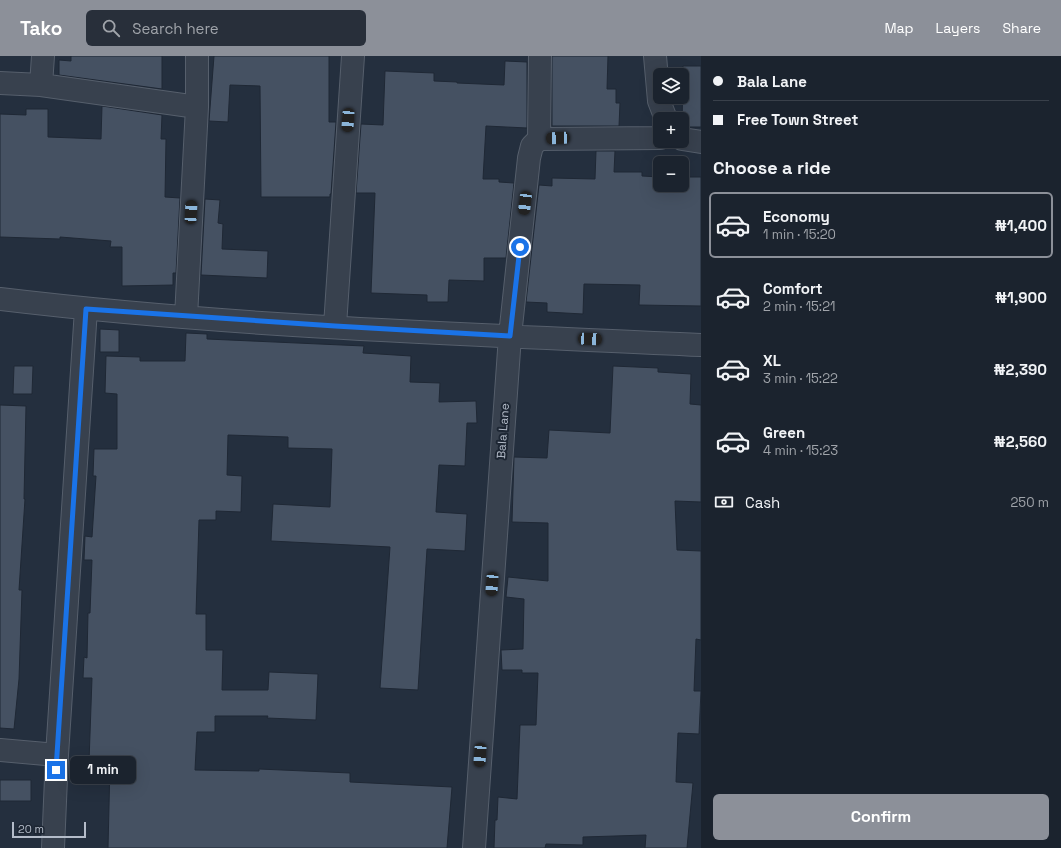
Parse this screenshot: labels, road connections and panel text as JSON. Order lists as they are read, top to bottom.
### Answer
{
  "streets": {
    "street": ["Bala Lane"]
  },
  "scale_bar": "20 m",
  "page": {
    "header": "Tako",
    "search": "Search here",
    "nav": ["Map", "Layers", "Share"],
    "banner": ["Bala Lane", "Free Town Street"],
    "map_buttons": ["+", "−"],
    "heading": "Choose a ride",
    "list": [
      {
        "name": "Economy",
        "note": "1 min · 15:20",
        "value": "₦1,400"
      },
      {
        "name": "Comfort",
        "note": "2 min · 15:21",
        "value": "₦1,900"
      },
      {
        "name": "XL",
        "note": "3 min · 15:22",
        "value": "₦2,390"
      },
      {
        "name": "Green",
        "note": "4 min · 15:23",
        "value": "₦2,560"
      }
    ],
    "pay": ["Cash", "250 m"],
    "bubble": "1 min",
    "buttons": "Confirm",
    "scale": "20 m"
  }
}
